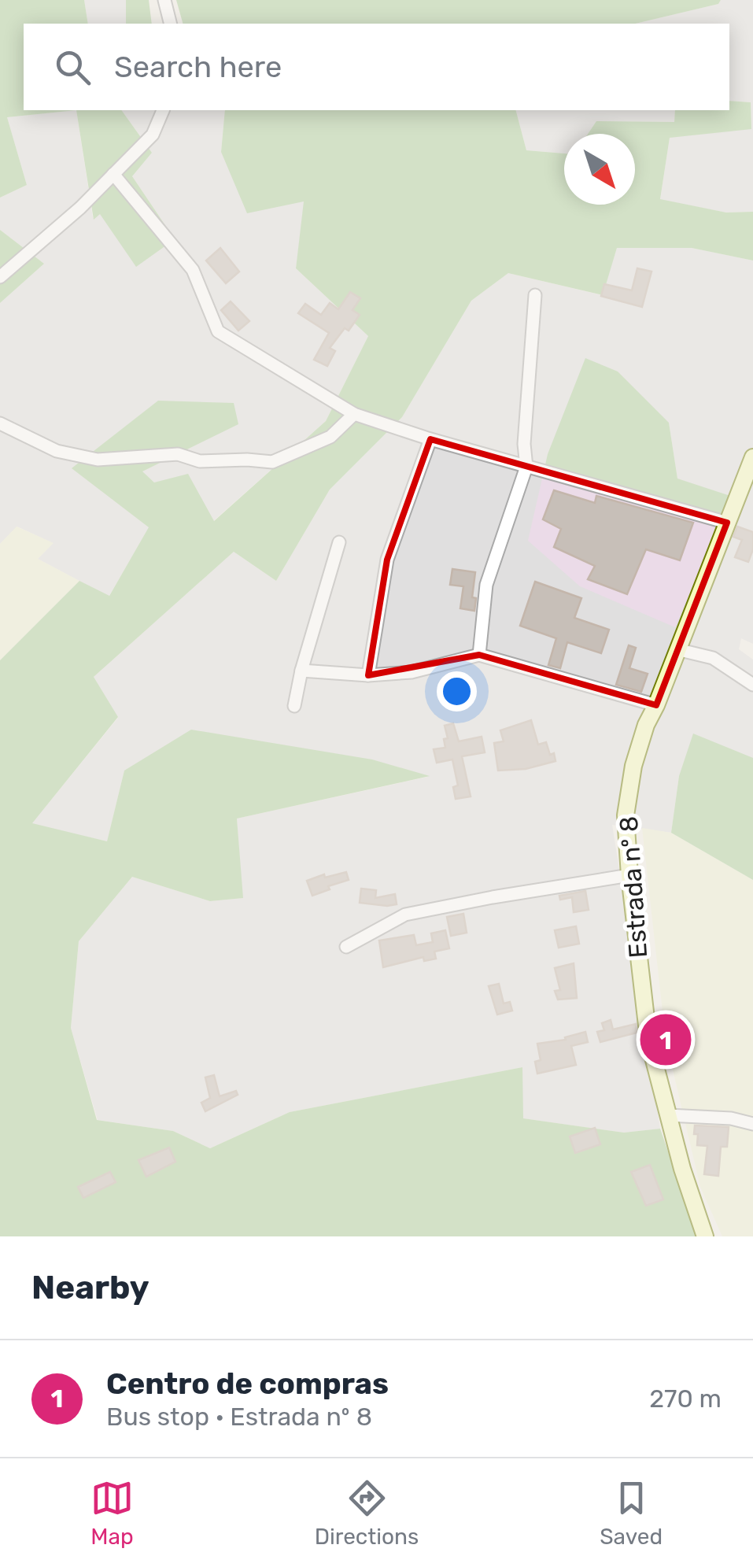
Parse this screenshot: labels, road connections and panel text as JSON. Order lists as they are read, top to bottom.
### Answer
{
  "streets": {
    "main road": ["Estrada nº 8"]
  },
  "north": "bottom right",
  "page": {
    "search": "Search here",
    "pins": "1",
    "heading": "Nearby",
    "list": [
      {
        "mark": "1",
        "name": "Centro de compras",
        "note": "Bus stop · Estrada nº 8",
        "value": "270 m"
      }
    ],
    "nav": ["Map", "Directions", "Saved"]
  }
}
